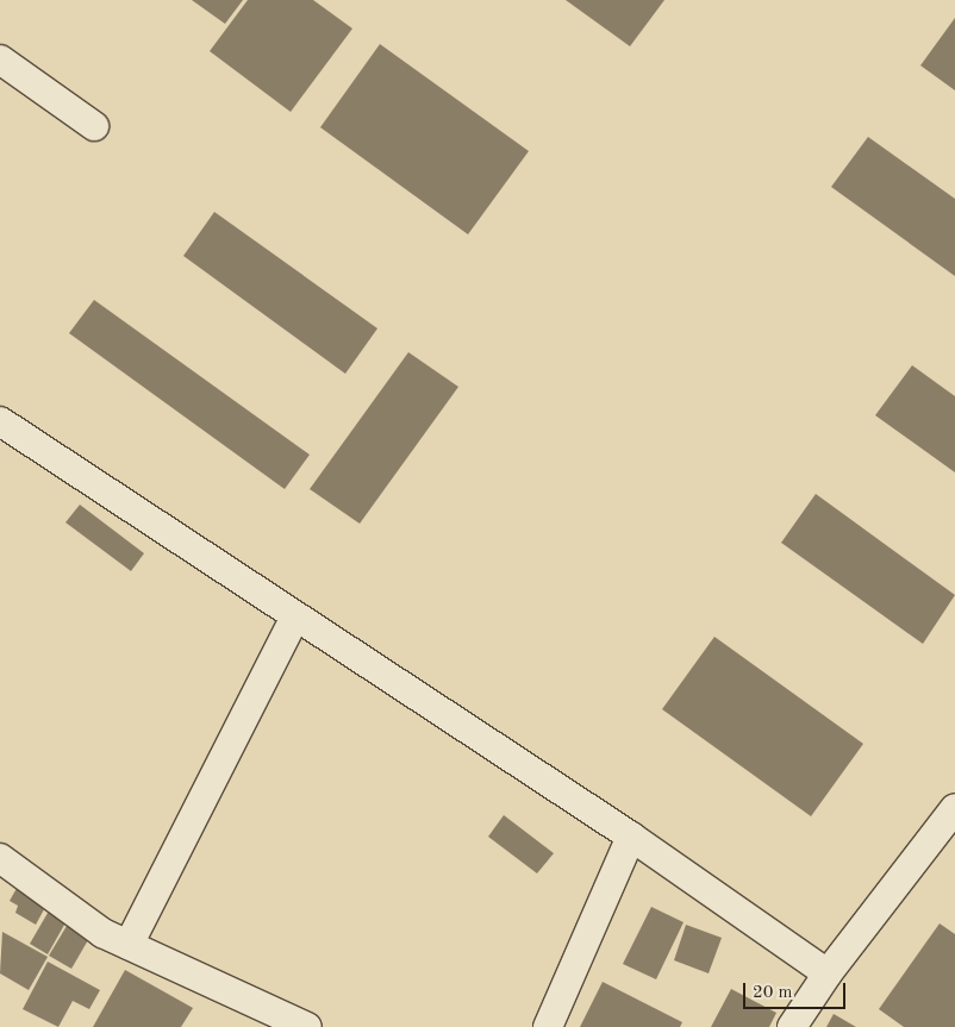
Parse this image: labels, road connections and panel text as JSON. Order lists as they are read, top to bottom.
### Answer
{
  "scale_bar": "20 m"
}
